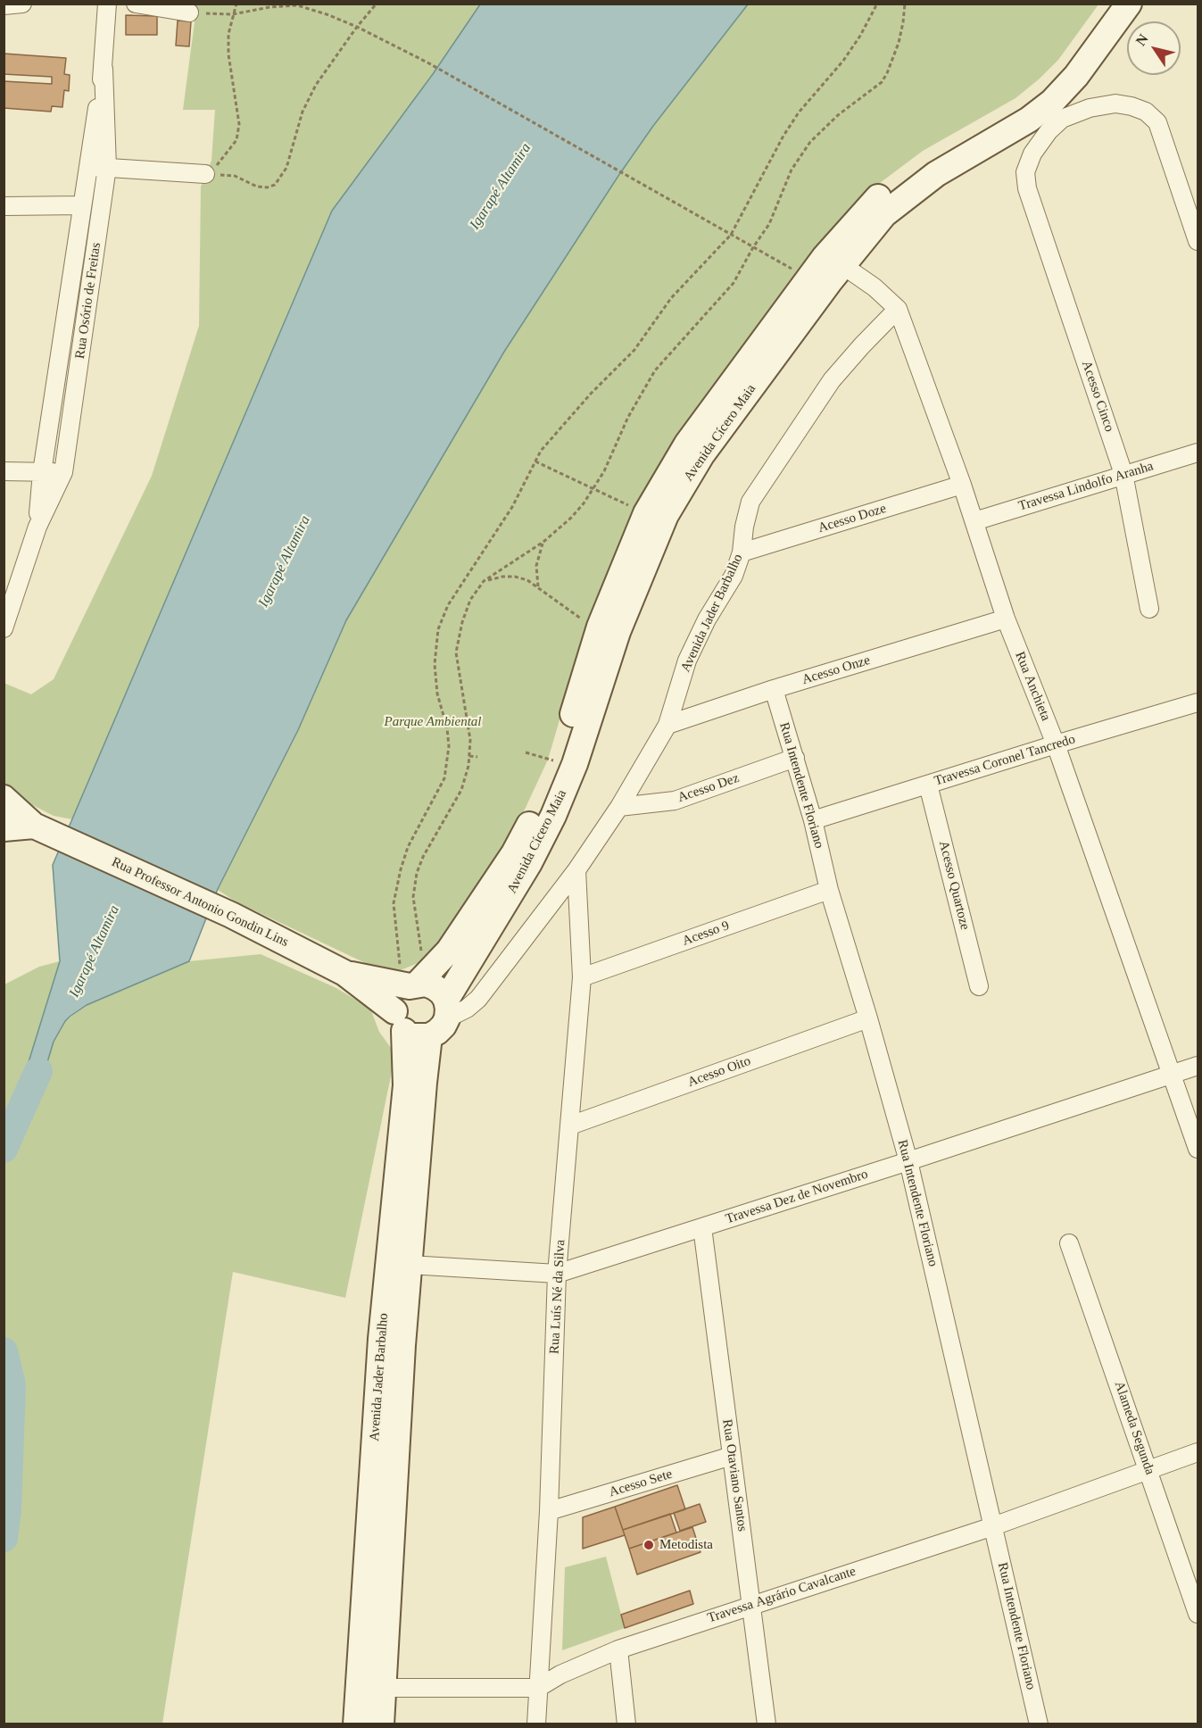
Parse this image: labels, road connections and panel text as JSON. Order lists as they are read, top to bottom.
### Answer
{
  "streets": {
    "main road": ["Avenida Cícero Maia", "Avenida Jader Barbalho", "Rua Professor Antonio Gondin Lins"],
    "street": [
      "Rua Osório de Freitas",
      "Acesso Cinco",
      "Travessa Lindolfo Aranha",
      "Acesso Doze",
      "Acesso Onze",
      "Rua Anchieta",
      "Travessa Coronel Tancredo",
      "Rua Intendente Floriano",
      "Acesso Dez",
      "Acesso Quartoze",
      "Acesso 9",
      "Acesso Oito",
      "Travessa Dez de Novembro",
      "Rua Luís Né da Silva",
      "Alameda Segunda",
      "Rua Otaviano Santos",
      "Acesso Sete",
      "Travessa Agrário Cavalcante"
    ]
  },
  "crossings": [
    ["Acesso Cinco", "Avenida Cícero Maia"],
    ["Acesso Cinco", "Travessa Lindolfo Aranha"],
    ["Avenida Cícero Maia", "Avenida Jader Barbalho"],
    ["Avenida Cícero Maia", "Rua Anchieta"],
    ["Avenida Cícero Maia", "Rua Professor Antonio Gondin Lins"],
    ["Travessa Lindolfo Aranha", "Rua Anchieta"],
    ["Acesso Doze", "Avenida Jader Barbalho"],
    ["Acesso Doze", "Rua Anchieta"],
    ["Avenida Jader Barbalho", "Acesso Onze"],
    ["Avenida Jader Barbalho", "Rua Anchieta"],
    ["Avenida Jader Barbalho", "Acesso Dez"],
    ["Avenida Jader Barbalho", "Rua Professor Antonio Gondin Lins"],
    ["Avenida Jader Barbalho", "Travessa Dez de Novembro"],
    ["Avenida Jader Barbalho", "Rua Luís Né da Silva"],
    ["Acesso Onze", "Rua Anchieta"],
    ["Acesso Onze", "Rua Intendente Floriano"],
    ["Rua Anchieta", "Travessa Coronel Tancredo"],
    ["Rua Anchieta", "Travessa Dez de Novembro"],
    ["Travessa Coronel Tancredo", "Rua Intendente Floriano"],
    ["Travessa Coronel Tancredo", "Acesso Quartoze"],
    ["Rua Intendente Floriano", "Acesso Dez"],
    ["Rua Intendente Floriano", "Acesso 9"],
    ["Rua Intendente Floriano", "Acesso Oito"],
    ["Rua Intendente Floriano", "Travessa Dez de Novembro"],
    ["Rua Intendente Floriano", "Travessa Agrário Cavalcante"],
    ["Acesso 9", "Rua Luís Né da Silva"],
    ["Acesso Oito", "Rua Luís Né da Silva"],
    ["Travessa Dez de Novembro", "Rua Luís Né da Silva"],
    ["Travessa Dez de Novembro", "Rua Otaviano Santos"],
    ["Rua Luís Né da Silva", "Acesso Sete"],
    ["Rua Luís Né da Silva", "Travessa Agrário Cavalcante"],
    ["Alameda Segunda", "Travessa Agrário Cavalcante"],
    ["Rua Otaviano Santos", "Acesso Sete"],
    ["Rua Otaviano Santos", "Travessa Agrário Cavalcante"]
  ],
  "water": ["Igarapé Altamira"],
  "parks": ["Parque Ambiental"],
  "places": ["Metodista"],
  "north": "top left"
}
